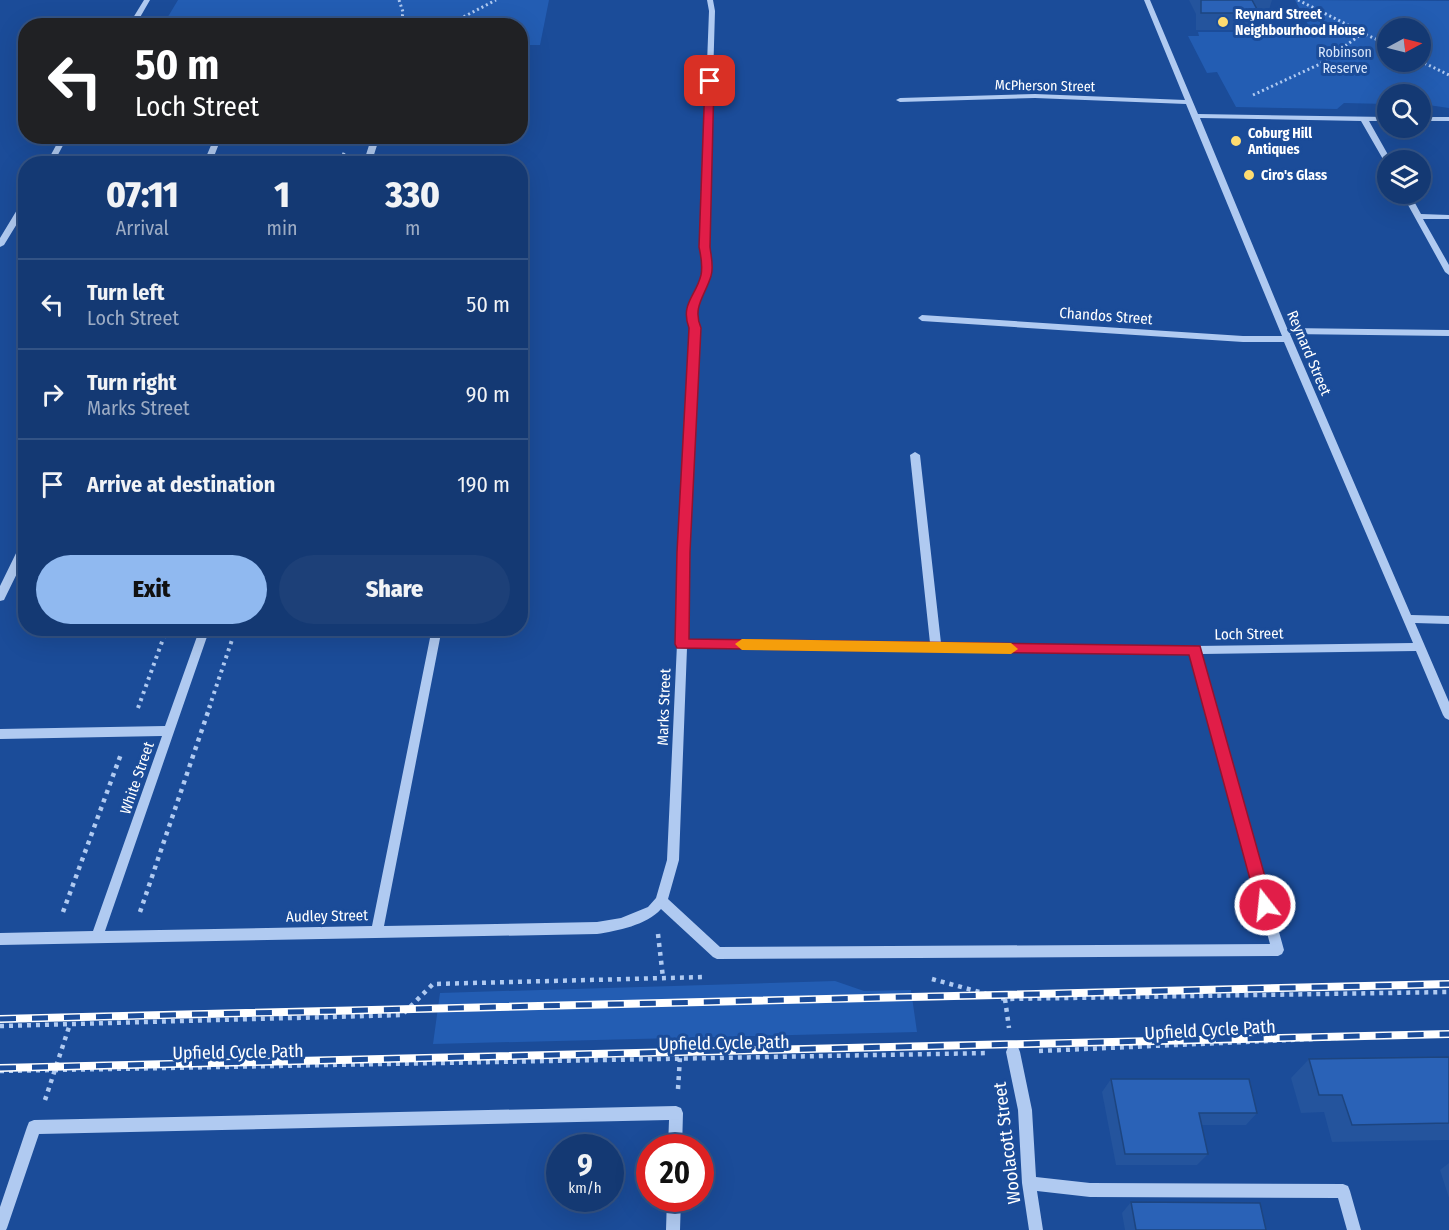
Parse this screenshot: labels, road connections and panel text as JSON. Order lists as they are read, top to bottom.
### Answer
{
  "streets": {
    "street": [
      "McPherson Street",
      "Chandos Street",
      "Reynard Street",
      "Loch Street",
      "Marks Street",
      "White Street",
      "Audley Street",
      "Woolacott Street"
    ],
    "path": ["Upfield Cycle Path"]
  },
  "crossings": [
    ["McPherson Street", "Reynard Street"],
    ["Chandos Street", "Reynard Street"],
    ["Reynard Street", "Loch Street"],
    ["Loch Street", "Marks Street"],
    ["Marks Street", "Audley Street"],
    ["White Street", "Audley Street"],
    ["Upfield Cycle Path", "Woolacott Street"]
  ],
  "parks": ["Robinson Reserve"],
  "places": ["Reynard Street Neighbourhood House", "Coburg Hill Antiques", "Ciro's Glass"],
  "north": "right",
  "page": {
    "turn": ["50 m", "Loch Street"],
    "eta": [
      "07:11",
      "Arrival",
      "1",
      "min",
      "330",
      "m"
    ],
    "list": [
      {
        "name": "Turn left",
        "note": "Loch Street",
        "value": "50 m"
      },
      {
        "name": "Turn right",
        "note": "Marks Street",
        "value": "90 m"
      },
      {
        "name": "Arrive at destination",
        "value": "190 m"
      }
    ],
    "buttons": ["Exit", "Share"],
    "speed": "9 km/h",
    "limit": "20"
  }
}
